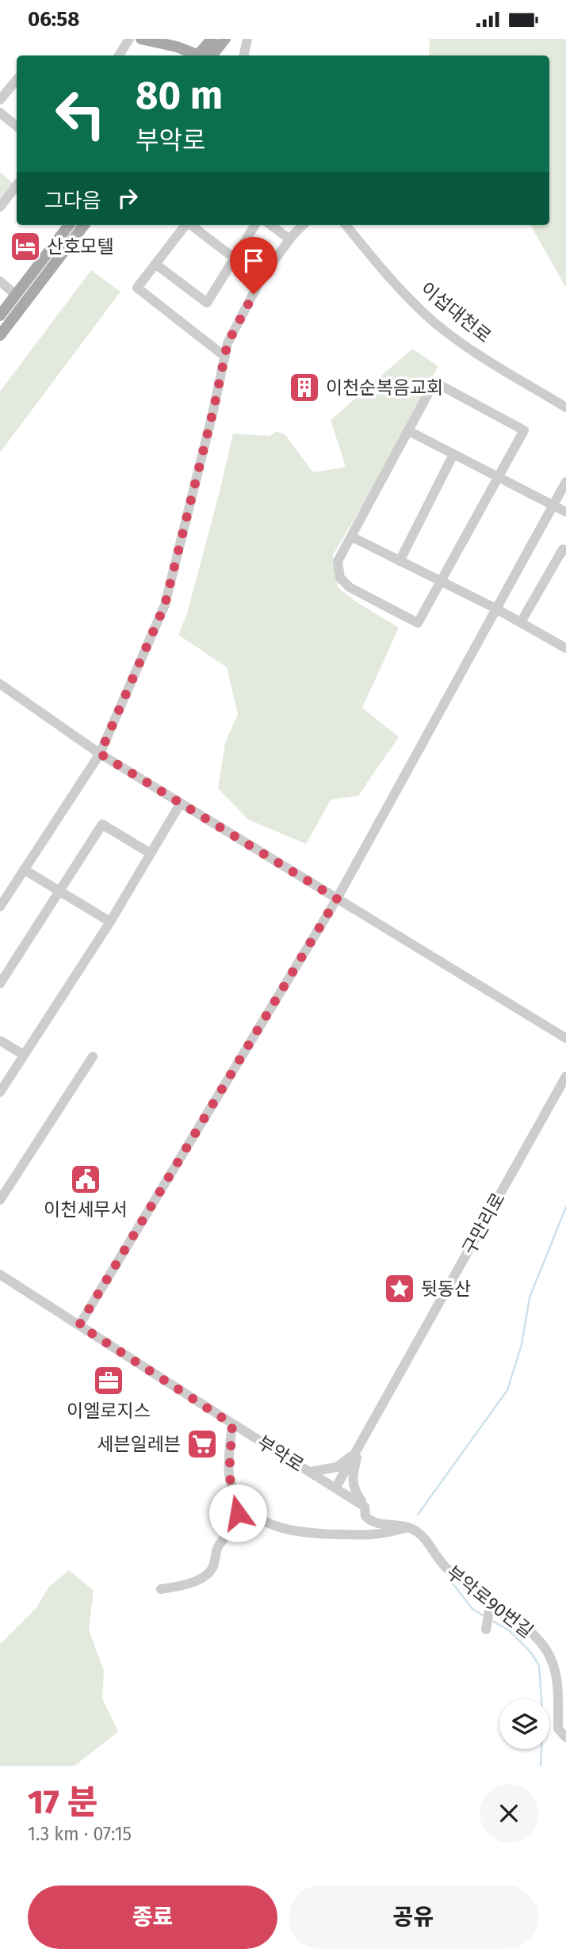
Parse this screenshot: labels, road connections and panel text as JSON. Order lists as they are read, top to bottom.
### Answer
{
  "streets": {
    "street": [
      "이섭대천로",
      "구만리로",
      "부악로",
      "부악로90번길"
    ]
  },
  "crossings": [
    ["구만리로", "부악로"]
  ],
  "places": {
    "hotel": ["산호모텔"],
    "building": ["이천순복음교회"],
    "public building": ["이천세무서"],
    "place": ["뒷동산"],
    "office": ["이엘로지스"],
    "supermarket": ["세븐일레븐"]
  },
  "page": {
    "status": "06:58",
    "turn": ["80 m", "부악로"],
    "then": "그다음",
    "heading": ["17 분", "1.3 km · 07:15"],
    "buttons": ["종료", "공유"]
  }
}
